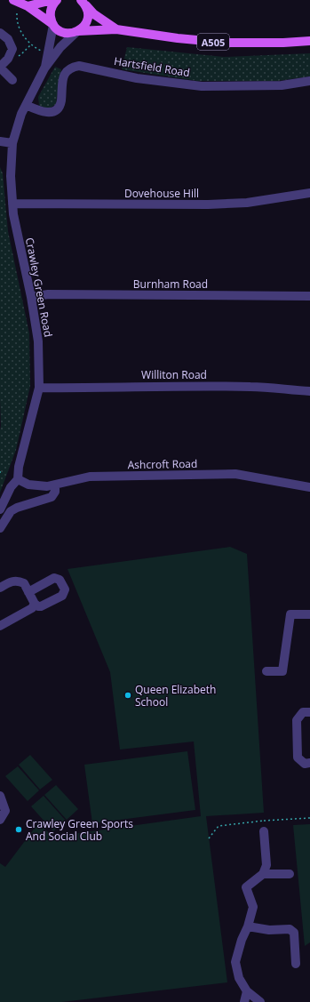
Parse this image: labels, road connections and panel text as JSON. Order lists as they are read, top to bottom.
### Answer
{
  "streets": {
    "main road": ["A505"],
    "street": [
      "Hartsfield Road",
      "Dovehouse Hill",
      "Burnham Road",
      "Crawley Green Road",
      "Williton Road",
      "Ashcroft Road"
    ]
  },
  "crossings": [
    ["Hartsfield Road", "Crawley Green Road"],
    ["Dovehouse Hill", "Crawley Green Road"],
    ["Burnham Road", "Crawley Green Road"],
    ["Crawley Green Road", "Williton Road"],
    ["Crawley Green Road", "Ashcroft Road"]
  ],
  "places": ["Queen Elizabeth School", "Crawley Green Sports And Social Club"]
}
